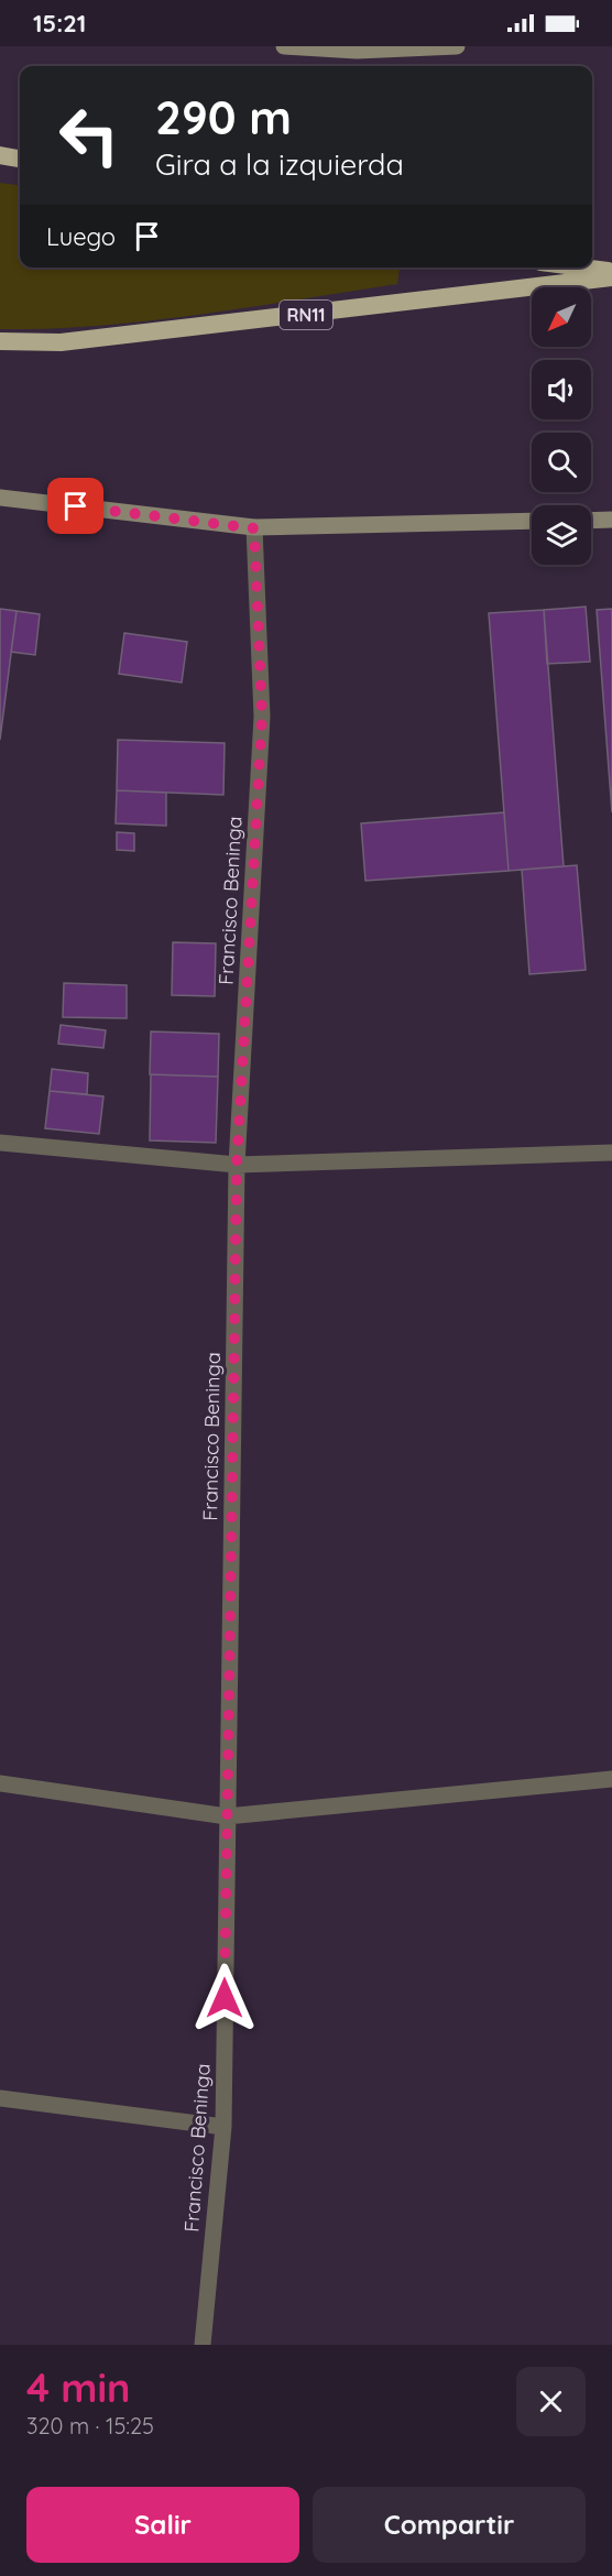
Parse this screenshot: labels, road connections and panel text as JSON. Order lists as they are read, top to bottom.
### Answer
{
  "streets": {
    "highway": ["RN11"],
    "street": ["Francisco Beninga"]
  },
  "north": "bottom left",
  "page": {
    "status": "15:21",
    "turn": ["290 m", "Gira a la izquierda"],
    "then": "Luego",
    "heading": ["4 min", "320 m · 15:25"],
    "buttons": ["Salir", "Compartir"]
  }
}
